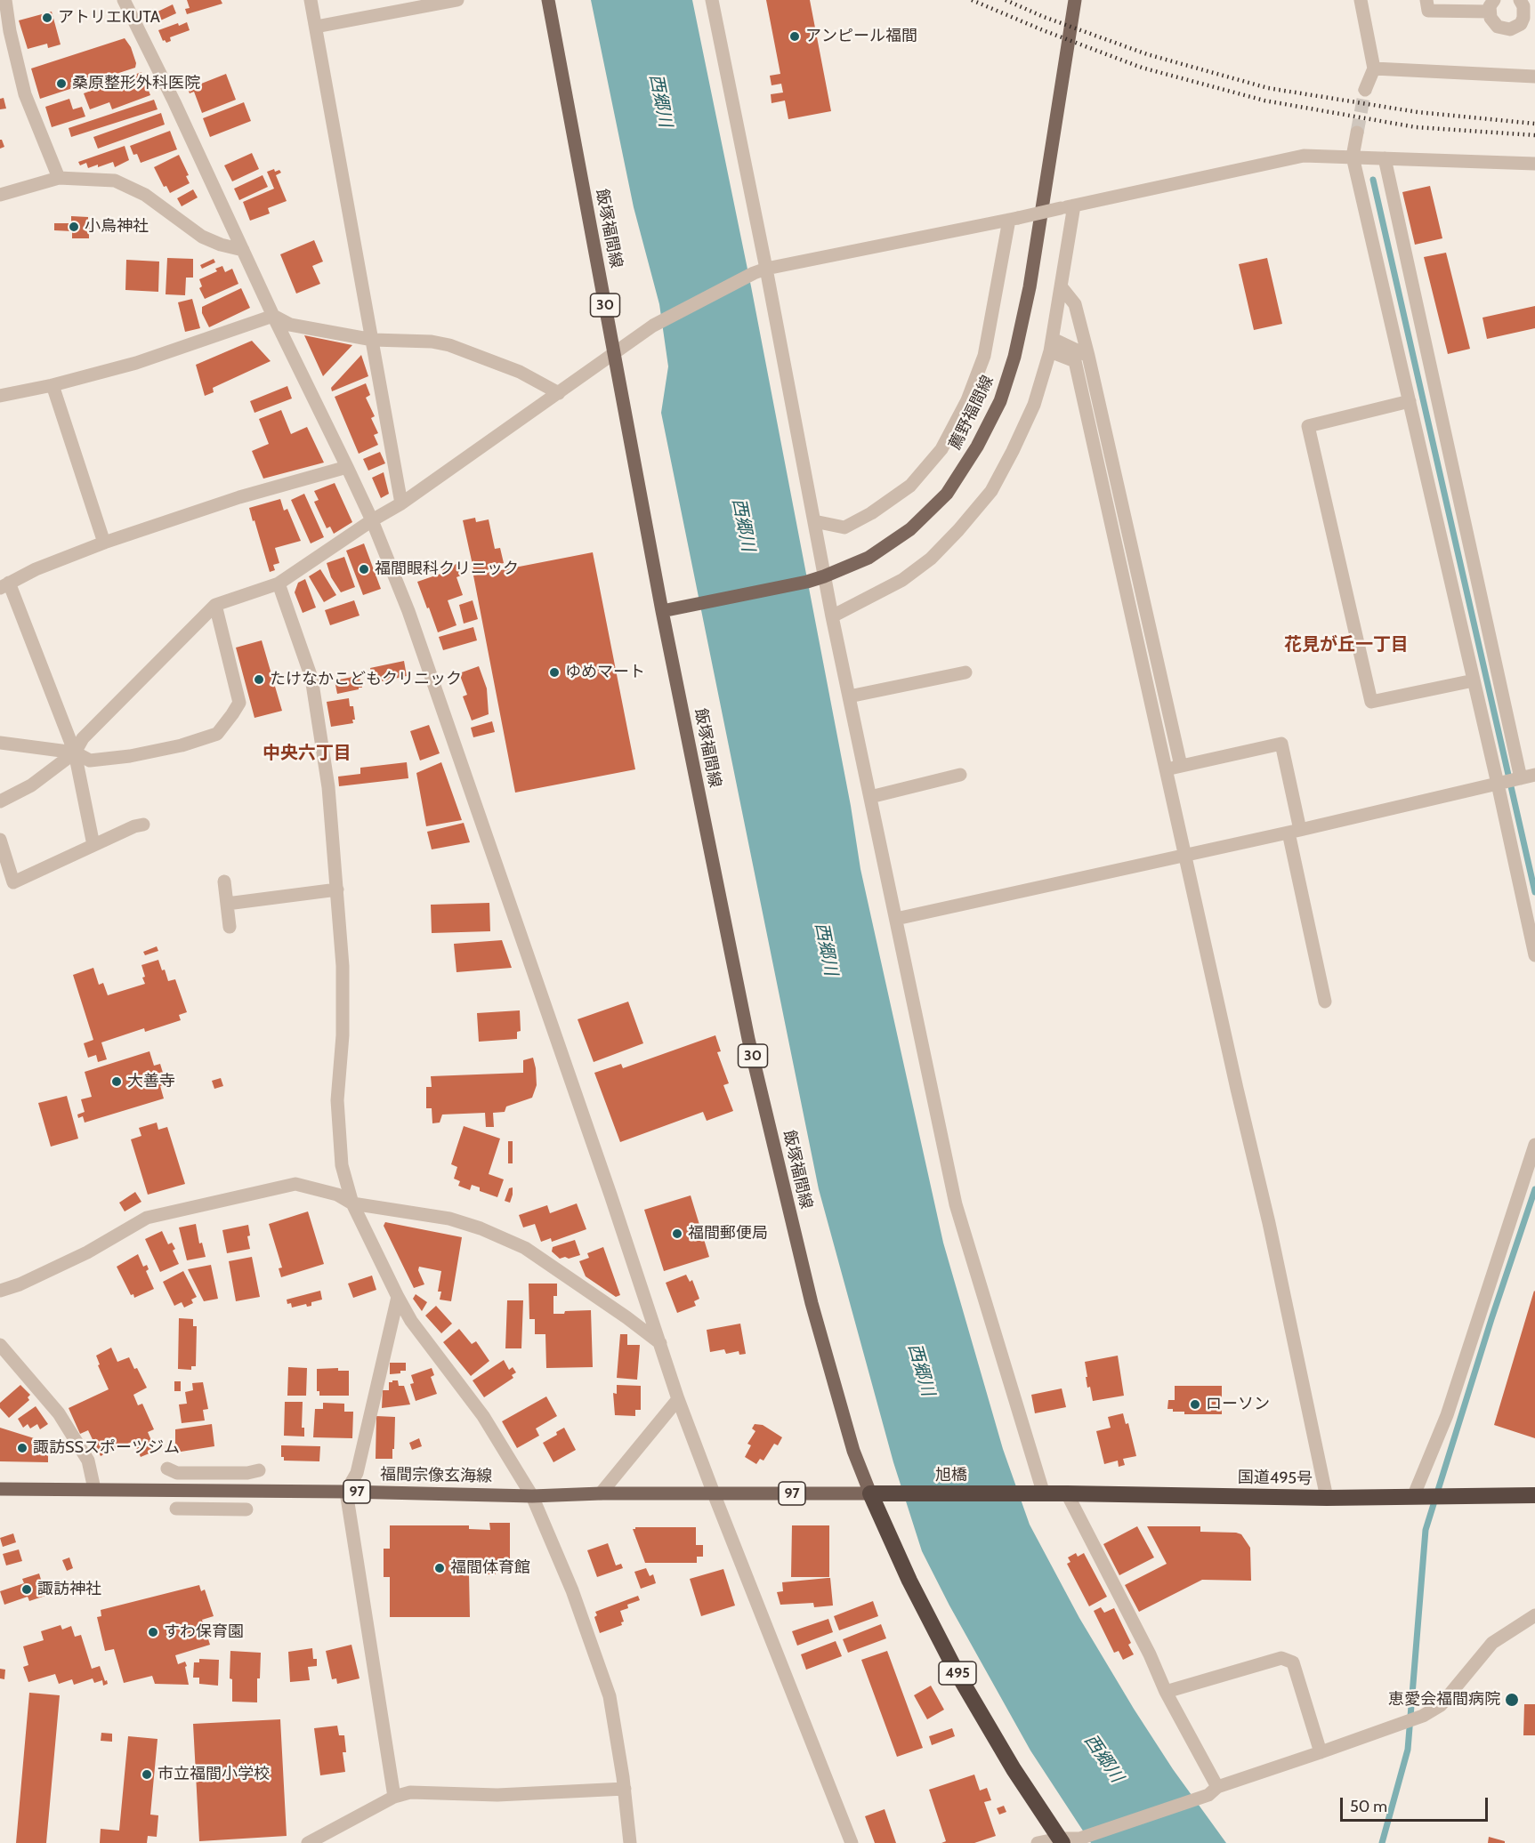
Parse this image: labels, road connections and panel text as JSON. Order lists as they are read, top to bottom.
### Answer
{
  "streets": {
    "highway": ["旭橋", "国道495号", "495"],
    "main road": [
      "飯塚福間線",
      "30",
      "薦野福間線",
      "福間宗像玄海線",
      "97"
    ]
  },
  "crossings": [
    ["飯塚福間線", "薦野福間線"],
    ["飯塚福間線", "福間宗像玄海線"],
    ["飯塚福間線", "旭橋"],
    ["飯塚福間線", "495"],
    ["福間宗像玄海線", "旭橋"],
    ["福間宗像玄海線", "495"],
    ["旭橋", "国道495号"],
    ["旭橋", "495"]
  ],
  "districts": ["花見が丘一丁目", "中央六丁目"],
  "water": ["西郷川"],
  "places": [
    "アトリエKUTA",
    "アンピール福間",
    "桑原整形外科医院",
    "小烏神社",
    "福間眼科クリニック",
    "ゆめマート",
    "たけなかこどもクリニック",
    "大善寺",
    "福間郵便局",
    "ローソン",
    "諏訪SSスポーツジム",
    "福間体育館",
    "諏訪神社",
    "すわ保育園",
    "恵愛会福間病院",
    "市立福間小学校"
  ],
  "scale_bar": "50 m"
}
